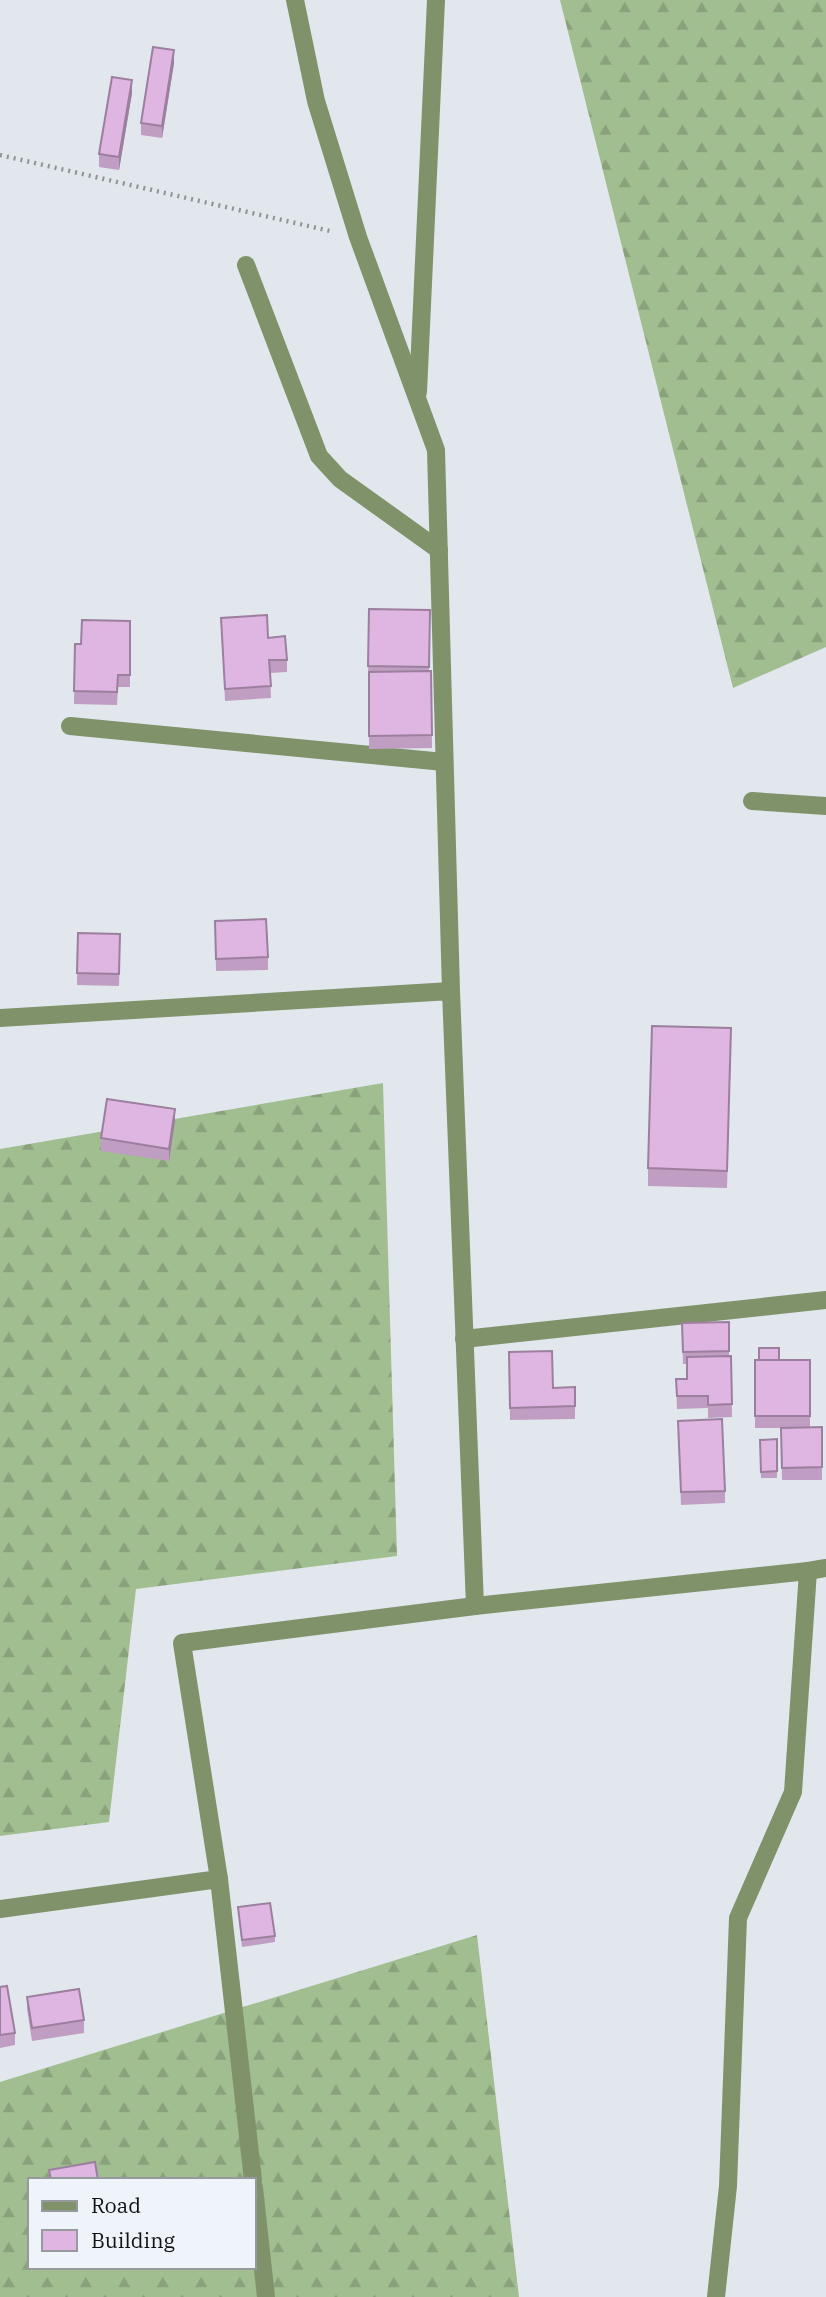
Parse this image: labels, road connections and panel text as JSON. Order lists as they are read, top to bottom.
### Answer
{
  "legend": ["Road", "Building"]
}
